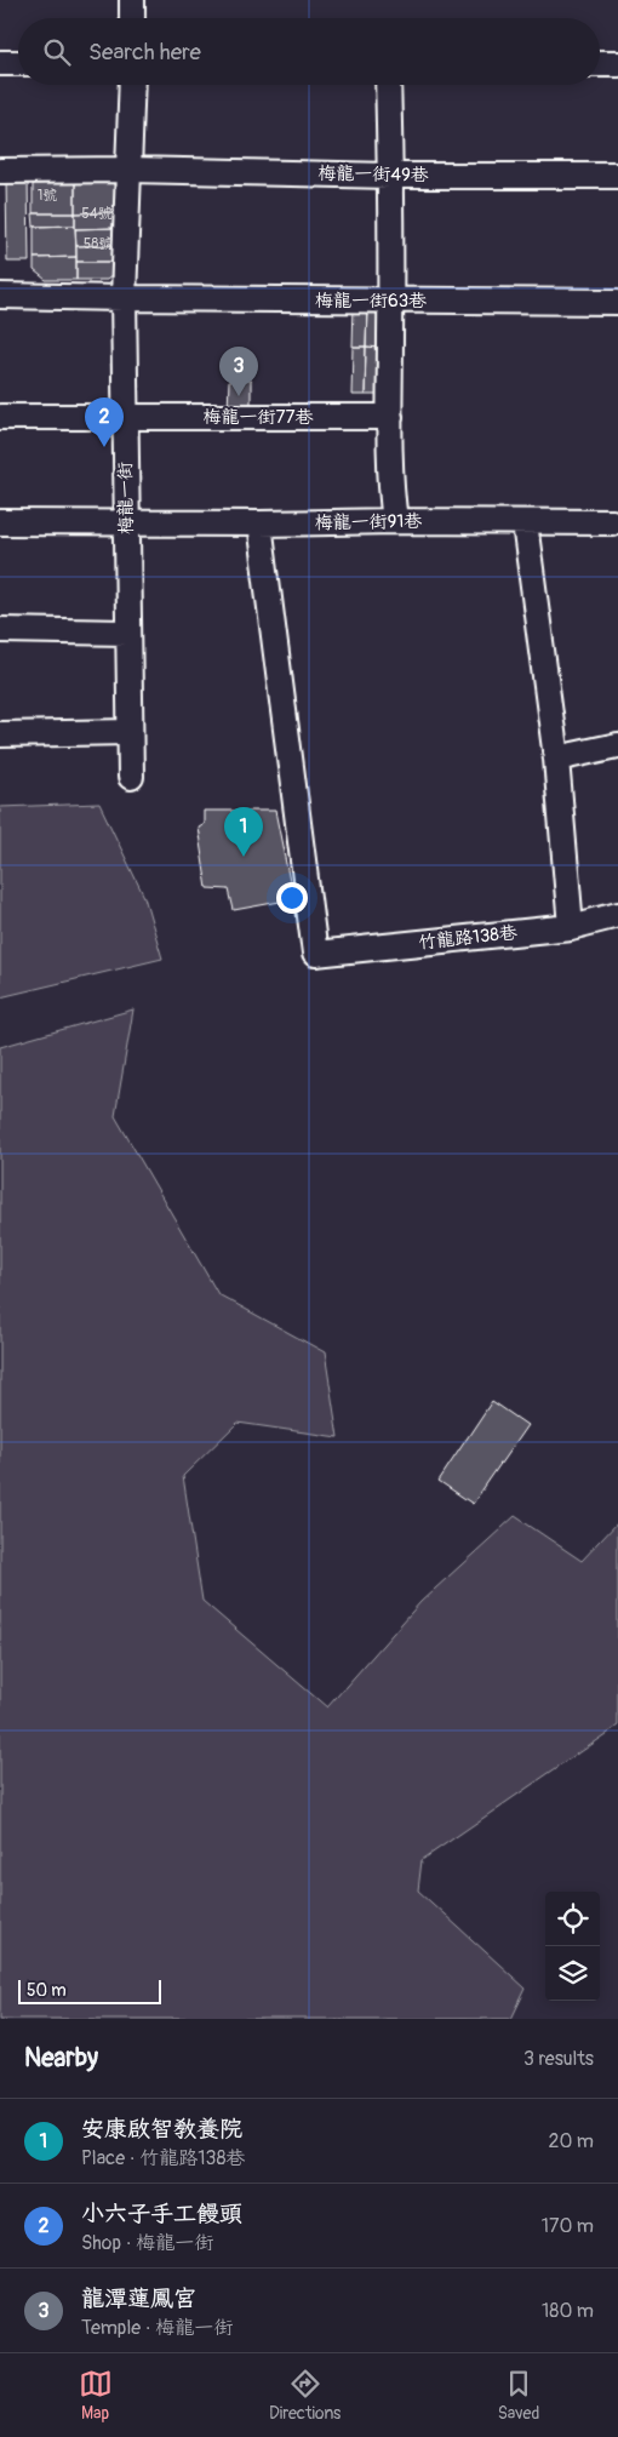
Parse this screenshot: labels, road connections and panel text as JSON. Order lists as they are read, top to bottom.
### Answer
{
  "streets": {
    "street": [
      "梅龍一街49巷",
      "梅龍一街63巷",
      "梅龍一街77巷",
      "梅龍一街",
      "梅龍一街91巷",
      "竹龍路138巷"
    ]
  },
  "crossings": [
    ["梅龍一街49巷", "梅龍一街"],
    ["梅龍一街63巷", "梅龍一街"],
    ["梅龍一街77巷", "梅龍一街"],
    ["梅龍一街", "梅龍一街91巷"],
    ["梅龍一街91巷", "竹龍路138巷"]
  ],
  "house_numbers": ["1號", "54號", "58號"],
  "scale_bar": "50 m",
  "page": {
    "search": "Search here",
    "pins": ["3", "2", "1"],
    "scale": "50 m",
    "heading": ["Nearby", "3 results"],
    "list": [
      {
        "mark": "1",
        "name": "安康啟智教養院",
        "note": "Place · 竹龍路138巷",
        "value": "20 m"
      },
      {
        "mark": "2",
        "name": "小六子手工饅頭",
        "note": "Shop · 梅龍一街",
        "value": "170 m"
      },
      {
        "mark": "3",
        "name": "龍潭蓮鳳宮",
        "note": "Temple · 梅龍一街",
        "value": "180 m"
      }
    ],
    "nav": ["Map", "Directions", "Saved"]
  }
}
